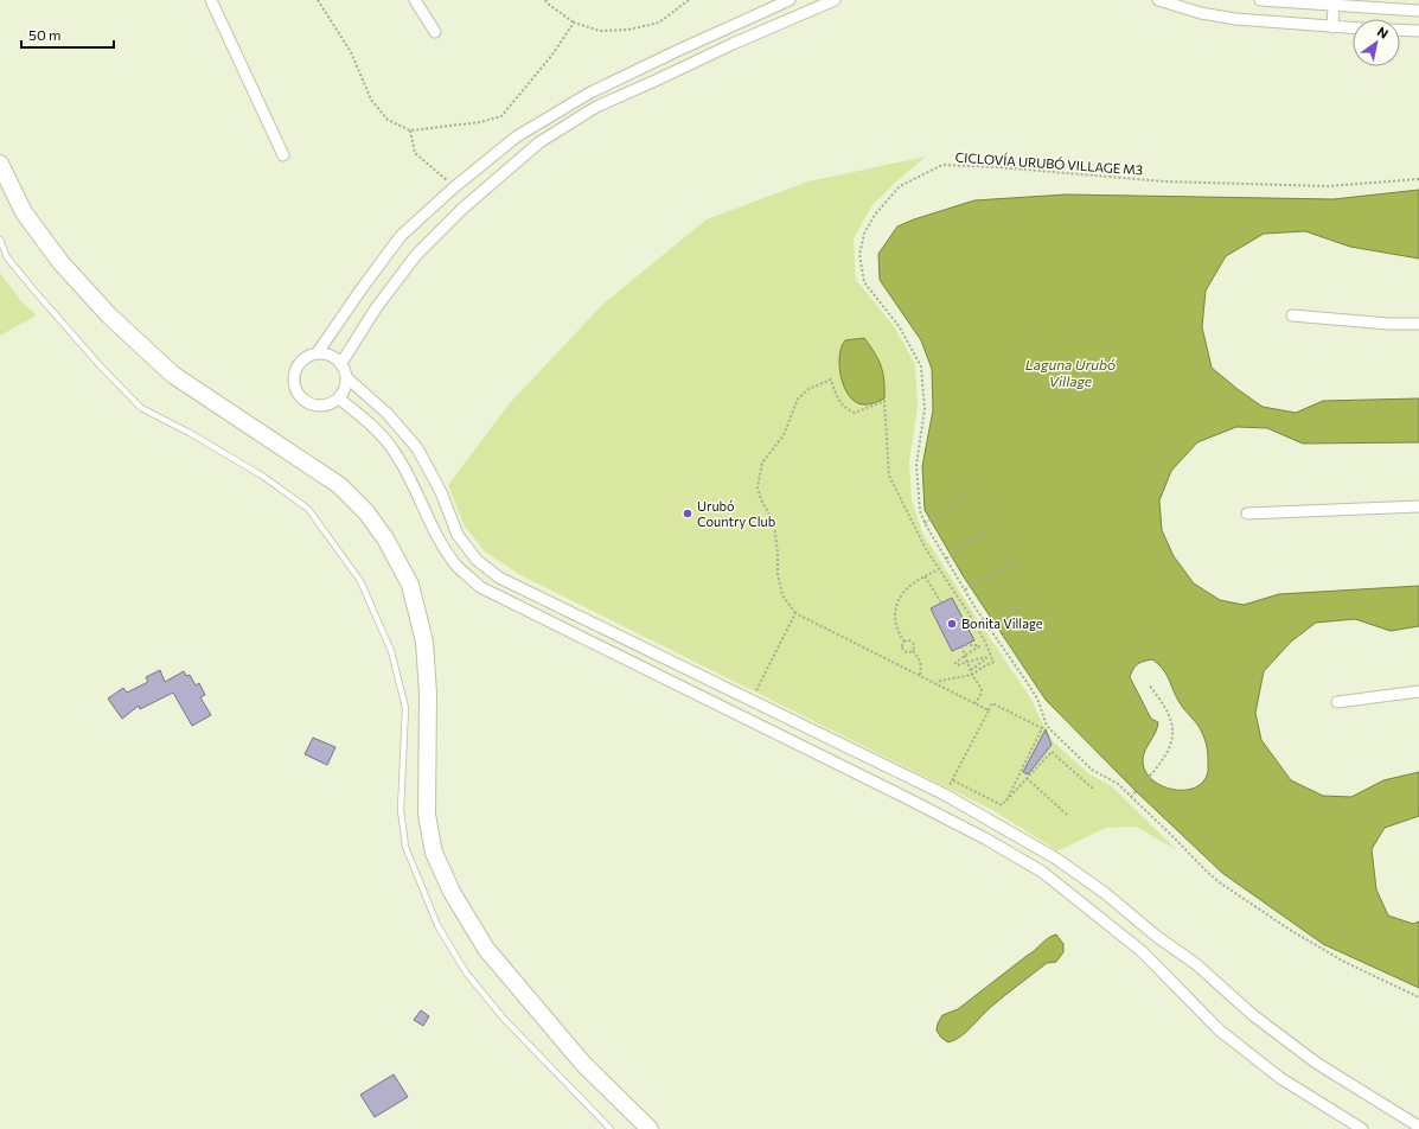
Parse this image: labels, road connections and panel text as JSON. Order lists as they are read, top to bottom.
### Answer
{
  "streets": {
    "path": ["CICLOVÍA URUBÓ VILLAGE M3"]
  },
  "water": ["Laguna Urubó Village"],
  "places": ["Urubó Country Club", "Bonita Village"],
  "scale_bar": "50 m",
  "north": "top right"
}
